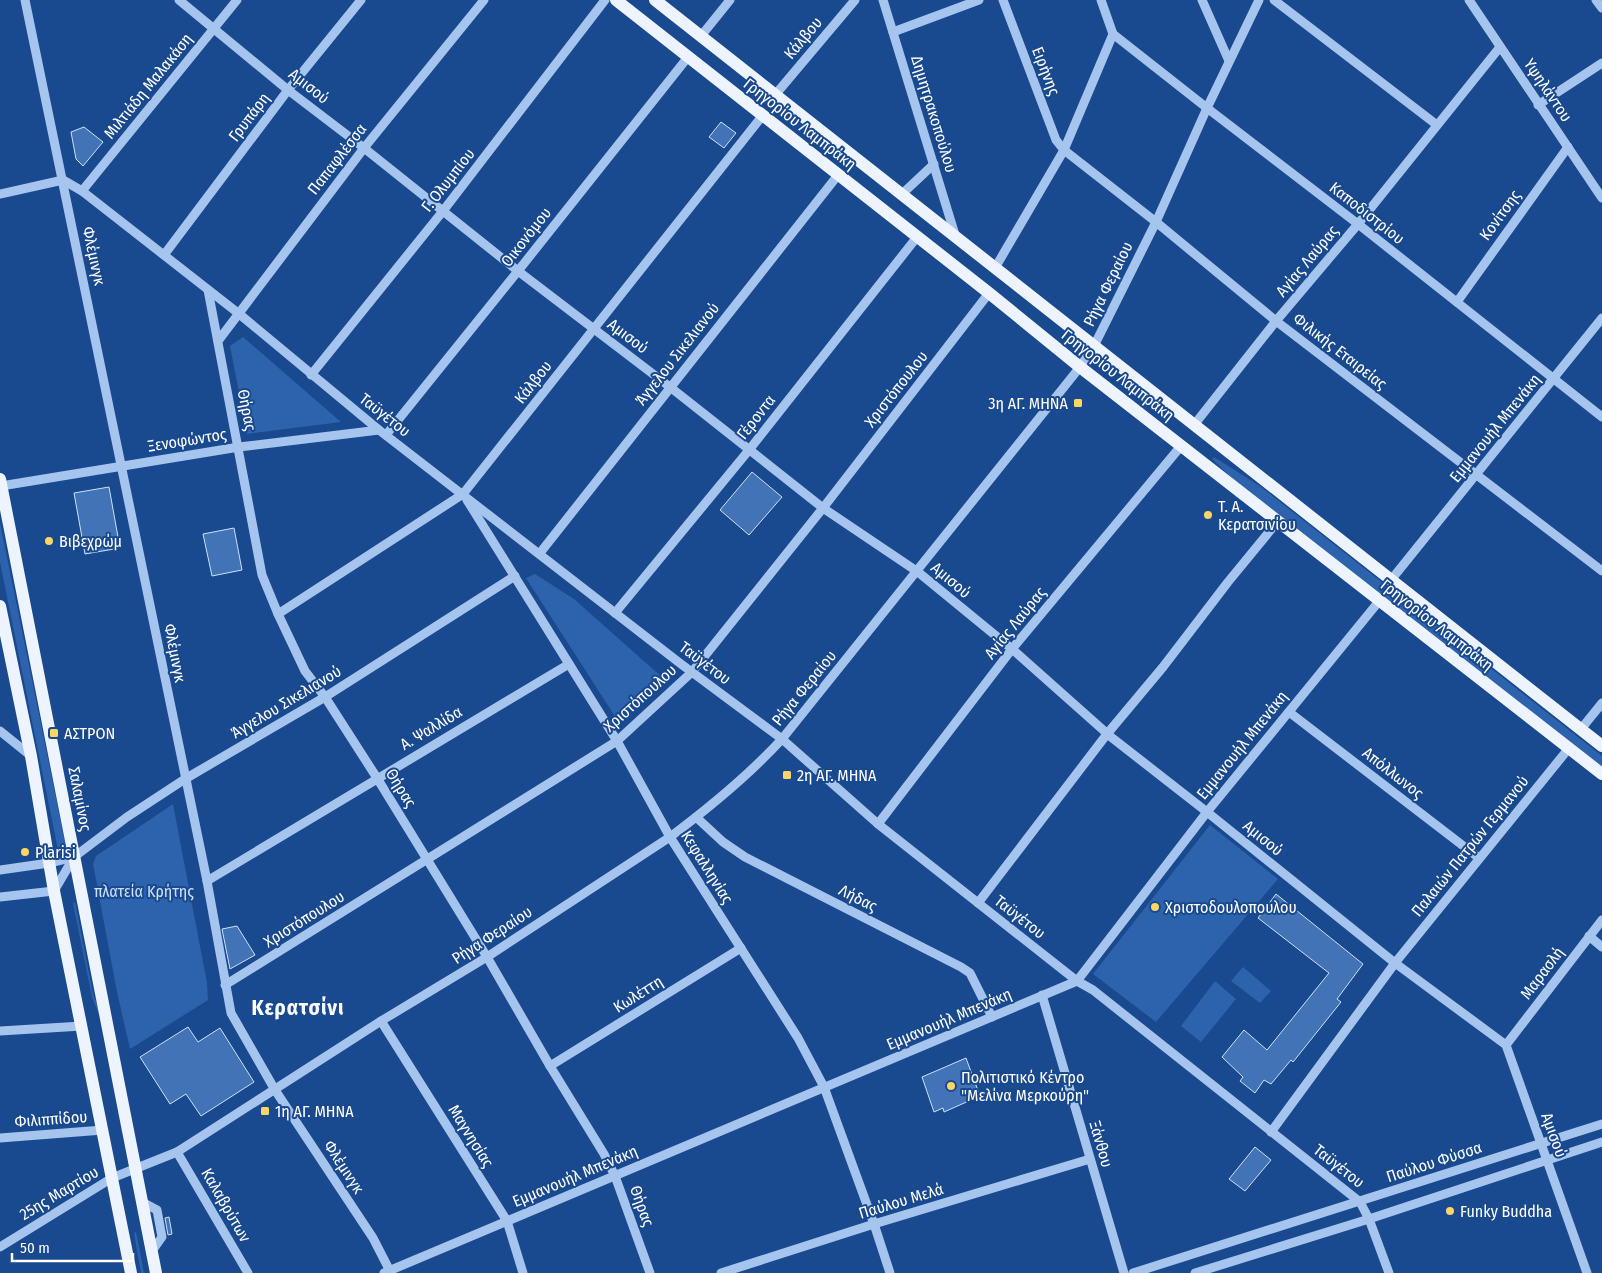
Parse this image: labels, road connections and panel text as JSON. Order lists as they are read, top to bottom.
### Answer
{
  "streets": {
    "main road": ["Γρηγορίου Λαμπράκη", "Σαλαμίνος"],
    "street": [
      "Κάλβου",
      "Ειρήνης",
      "Μιλτιάδη Μαλακάση",
      "Αμισού",
      "Υψηλάντου",
      "Δημητρακοπούλου",
      "Γρυπάρη",
      "Παπαφλέσσα",
      "Γ. Ολυμπίου",
      "Καποδιστρίου",
      "Κονίτσης",
      "Οικονόμου",
      "Φλέμινγκ",
      "Αγίας Λαύρας",
      "Ρήγα Φεραίου",
      "Φιλικής Εταιρείας",
      "Άγγελου Σικελιανού",
      "Χριστόπουλου",
      "Θήρας",
      "Ταϋγέτου",
      "Γέροντα",
      "Εμμανουήλ Μπενάκη",
      "Ξενοφώντος",
      "Α. Ψαλλίδα",
      "Απόλλωνος",
      "Παλαιών Πατρών Γερμανού",
      "Κεφαλληνίας",
      "Λήδας",
      "Μαρασλή",
      "Κωλέττη",
      "Φιλιππίδου",
      "Μαγνησίας",
      "Ξάνθου",
      "Παύλου Φύσσα",
      "25ης Μαρτίου",
      "Παύλου Μελά",
      "Καλαβρύτων"
    ]
  },
  "crossings": [
    ["Κάλβου", "Αμισού"],
    ["Κάλβου", "Γρηγορίου Λαμπράκη"],
    ["Κάλβου", "Θήρας"],
    ["Κάλβου", "Ταϋγέτου"],
    ["Κάλβου", "Κεφαλληνίας"],
    ["Ειρήνης", "Φιλικής Εταιρείας"],
    ["Μιλτιάδη Μαλακάση", "Αμισού"],
    ["Μιλτιάδη Μαλακάση", "Ταϋγέτου"],
    ["Αμισού", "Γρυπάρη"],
    ["Αμισού", "Παπαφλέσσα"],
    ["Αμισού", "Γ. Ολυμπίου"],
    ["Αμισού", "Οικονόμου"],
    ["Αμισού", "Αγίας Λαύρας"],
    ["Αμισού", "Ρήγα Φεραίου"],
    ["Αμισού", "Άγγελου Σικελιανού"],
    ["Αμισού", "Χριστόπουλου"],
    ["Αμισού", "Γέροντα"],
    ["Αμισού", "Εμμανουήλ Μπενάκη"],
    ["Αμισού", "Παλαιών Πατρών Γερμανού"],
    ["Αμισού", "Μαρασλή"],
    ["Αμισού", "Παύλου Φύσσα"],
    ["Υψηλάντου", "Κονίτσης"],
    ["Υψηλάντου", "Αγίας Λαύρας"],
    ["Δημητρακοπούλου", "Γρηγορίου Λαμπράκη"],
    ["Γρυπάρη", "Ταϋγέτου"],
    ["Γρηγορίου Λαμπράκη", "Οικονόμου"],
    ["Γρηγορίου Λαμπράκη", "Αγίας Λαύρας"],
    ["Γρηγορίου Λαμπράκη", "Ρήγα Φεραίου"],
    ["Γρηγορίου Λαμπράκη", "Άγγελου Σικελιανού"],
    ["Γρηγορίου Λαμπράκη", "Χριστόπουλου"],
    ["Γρηγορίου Λαμπράκη", "Γέροντα"],
    ["Γρηγορίου Λαμπράκη", "Εμμανουήλ Μπενάκη"],
    ["Γρηγορίου Λαμπράκη", "Παλαιών Πατρών Γερμανού"],
    ["Παπαφλέσσα", "Θήρας"],
    ["Παπαφλέσσα", "Ταϋγέτου"],
    ["Γ. Ολυμπίου", "Ταϋγέτου"],
    ["Καποδιστρίου", "Κονίτσης"],
    ["Καποδιστρίου", "Αγίας Λαύρας"],
    ["Καποδιστρίου", "Ρήγα Φεραίου"],
    ["Καποδιστρίου", "Εμμανουήλ Μπενάκη"],
    ["Οικονόμου", "Ταϋγέτου"],
    ["Οικονόμου", "Ξενοφώντος"],
    ["Φλέμινγκ", "Ρήγα Φεραίου"],
    ["Φλέμινγκ", "Άγγελου Σικελιανού"],
    ["Φλέμινγκ", "Χριστόπουλου"],
    ["Φλέμινγκ", "Ταϋγέτου"],
    ["Φλέμινγκ", "Εμμανουήλ Μπενάκη"],
    ["Φλέμινγκ", "Ξενοφώντος"],
    ["Φλέμινγκ", "Α. Ψαλλίδα"],
    ["Αγίας Λαύρας", "Φιλικής Εταιρείας"],
    ["Αγίας Λαύρας", "Ταϋγέτου"],
    ["Ρήγα Φεραίου", "Φιλικής Εταιρείας"],
    ["Ρήγα Φεραίου", "Θήρας"],
    ["Ρήγα Φεραίου", "Ταϋγέτου"],
    ["Ρήγα Φεραίου", "Σαλαμίνος"],
    ["Ρήγα Φεραίου", "Κεφαλληνίας"],
    ["Ρήγα Φεραίου", "Λήδας"],
    ["Ρήγα Φεραίου", "Μαγνησίας"],
    ["Ρήγα Φεραίου", "25ης Μαρτίου"],
    ["Ρήγα Φεραίου", "Καλαβρύτων"],
    ["Φιλικής Εταιρείας", "Εμμανουήλ Μπενάκη"],
    ["Άγγελου Σικελιανού", "Θήρας"],
    ["Άγγελου Σικελιανού", "Ταϋγέτου"],
    ["Άγγελου Σικελιανού", "Σαλαμίνος"],
    ["Άγγελου Σικελιανού", "Κεφαλληνίας"],
    ["Χριστόπουλου", "Θήρας"],
    ["Χριστόπουλου", "Ταϋγέτου"],
    ["Χριστόπουλου", "Κεφαλληνίας"],
    ["Θήρας", "Ταϋγέτου"],
    ["Θήρας", "Εμμανουήλ Μπενάκη"],
    ["Θήρας", "Ξενοφώντος"],
    ["Θήρας", "Α. Ψαλλίδα"],
    ["Θήρας", "Κωλέττη"],
    ["Ταϋγέτου", "Γέροντα"],
    ["Ταϋγέτου", "Εμμανουήλ Μπενάκη"],
    ["Ταϋγέτου", "Ξενοφώντος"],
    ["Ταϋγέτου", "Παλαιών Πατρών Γερμανού"],
    ["Ταϋγέτου", "Κεφαλληνίας"],
    ["Ταϋγέτου", "Παύλου Φύσσα"],
    ["Εμμανουήλ Μπενάκη", "Απόλλωνος"],
    ["Εμμανουήλ Μπενάκη", "Κεφαλληνίας"],
    ["Εμμανουήλ Μπενάκη", "Λήδας"],
    ["Εμμανουήλ Μπενάκη", "Μαγνησίας"],
    ["Εμμανουήλ Μπενάκη", "Ξάνθου"],
    ["Ξενοφώντος", "Σαλαμίνος"],
    ["Α. Ψαλλίδα", "Κεφαλληνίας"],
    ["Απόλλωνος", "Παλαιών Πατρών Γερμανού"],
    ["Σαλαμίνος", "25ης Μαρτίου"],
    ["Κεφαλληνίας", "Κωλέττη"],
    ["Κεφαλληνίας", "Παύλου Μελά"],
    ["Ξάνθου", "Παύλου Μελά"]
  ],
  "districts": ["Κερατσίνι"],
  "parks": ["πλατεία Κρήτης"],
  "places": {
    "transit": [
      "3η ΑΓ. ΜΗΝΑ",
      "ΑΣΤΡΟΝ",
      "2η ΑΓ. ΜΗΝΑ",
      "1η ΑΓ. ΜΗΝΑ"
    ],
    "other": [
      "Τ. Α. Κερατσινίου",
      "Βιβεχρώμ",
      "Plarisi",
      "Χριστοδουλοπουλου",
      "Πολιτιστικό Κέντρο \"Μελίνα Μερκούρη\"",
      "Funky Buddha"
    ]
  },
  "scale_bar": "50 m"
}
